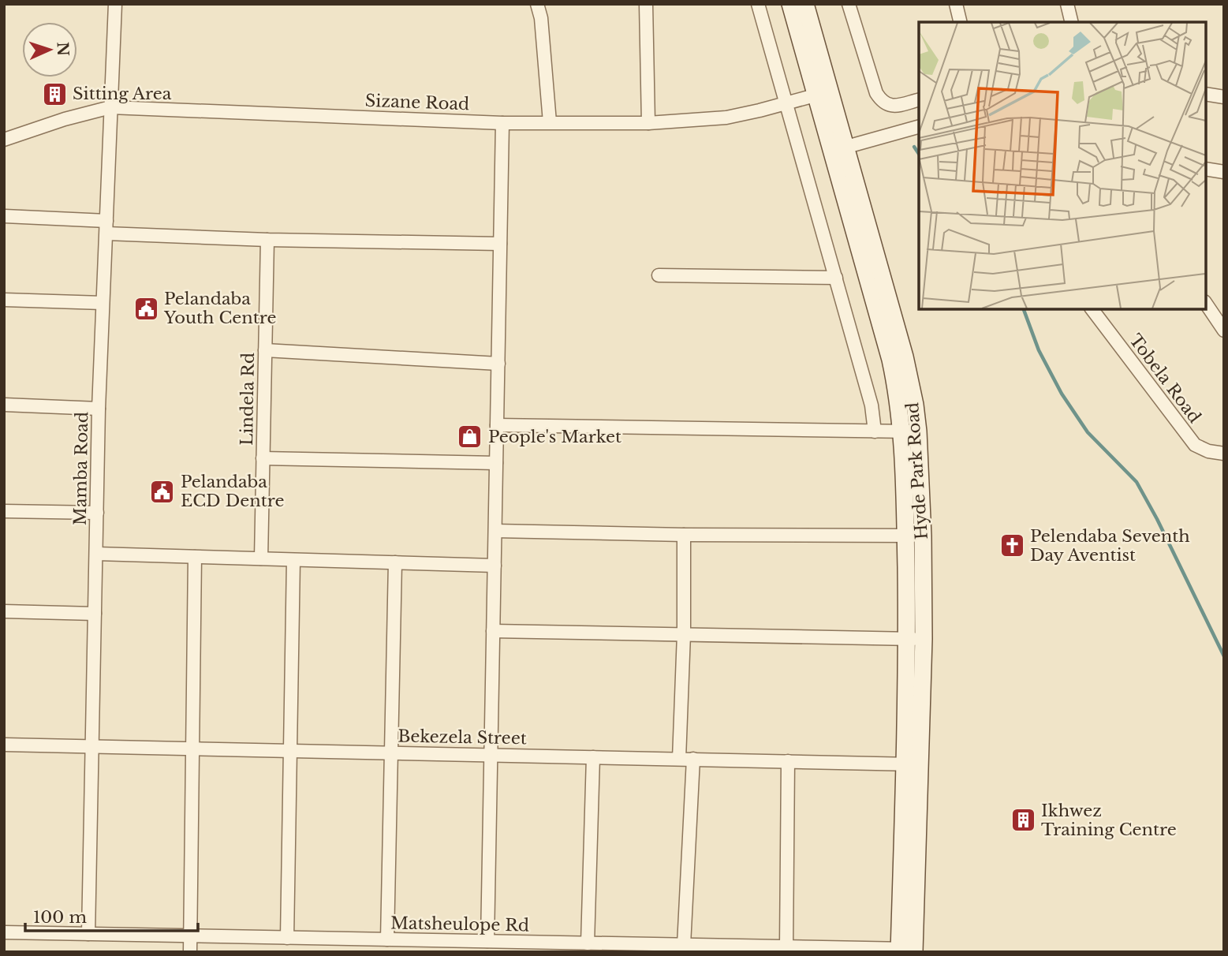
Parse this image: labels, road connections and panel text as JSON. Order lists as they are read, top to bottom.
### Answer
{
  "streets": {
    "street": [
      "Sizane Road",
      "Tobela Road",
      "Lindela Rd",
      "Mamba Road",
      "Hyde Park Road",
      "Bekezela Street",
      "Matsheulope Rd"
    ]
  },
  "crossings": [
    ["Sizane Road", "Mamba Road"],
    ["Sizane Road", "Hyde Park Road"],
    ["Mamba Road", "Bekezela Street"],
    ["Mamba Road", "Matsheulope Rd"],
    ["Hyde Park Road", "Bekezela Street"],
    ["Hyde Park Road", "Matsheulope Rd"]
  ],
  "places": {
    "building": ["Sitting Area", "Ikhwez Training Centre"],
    "public building": ["Pelandaba Youth Centre", "Pelandaba ECD Dentre"],
    "shop": ["People's Market"],
    "church": ["Pelendaba Seventh Day Aventist"]
  },
  "scale_bar": "100 m",
  "north": "right"
}
